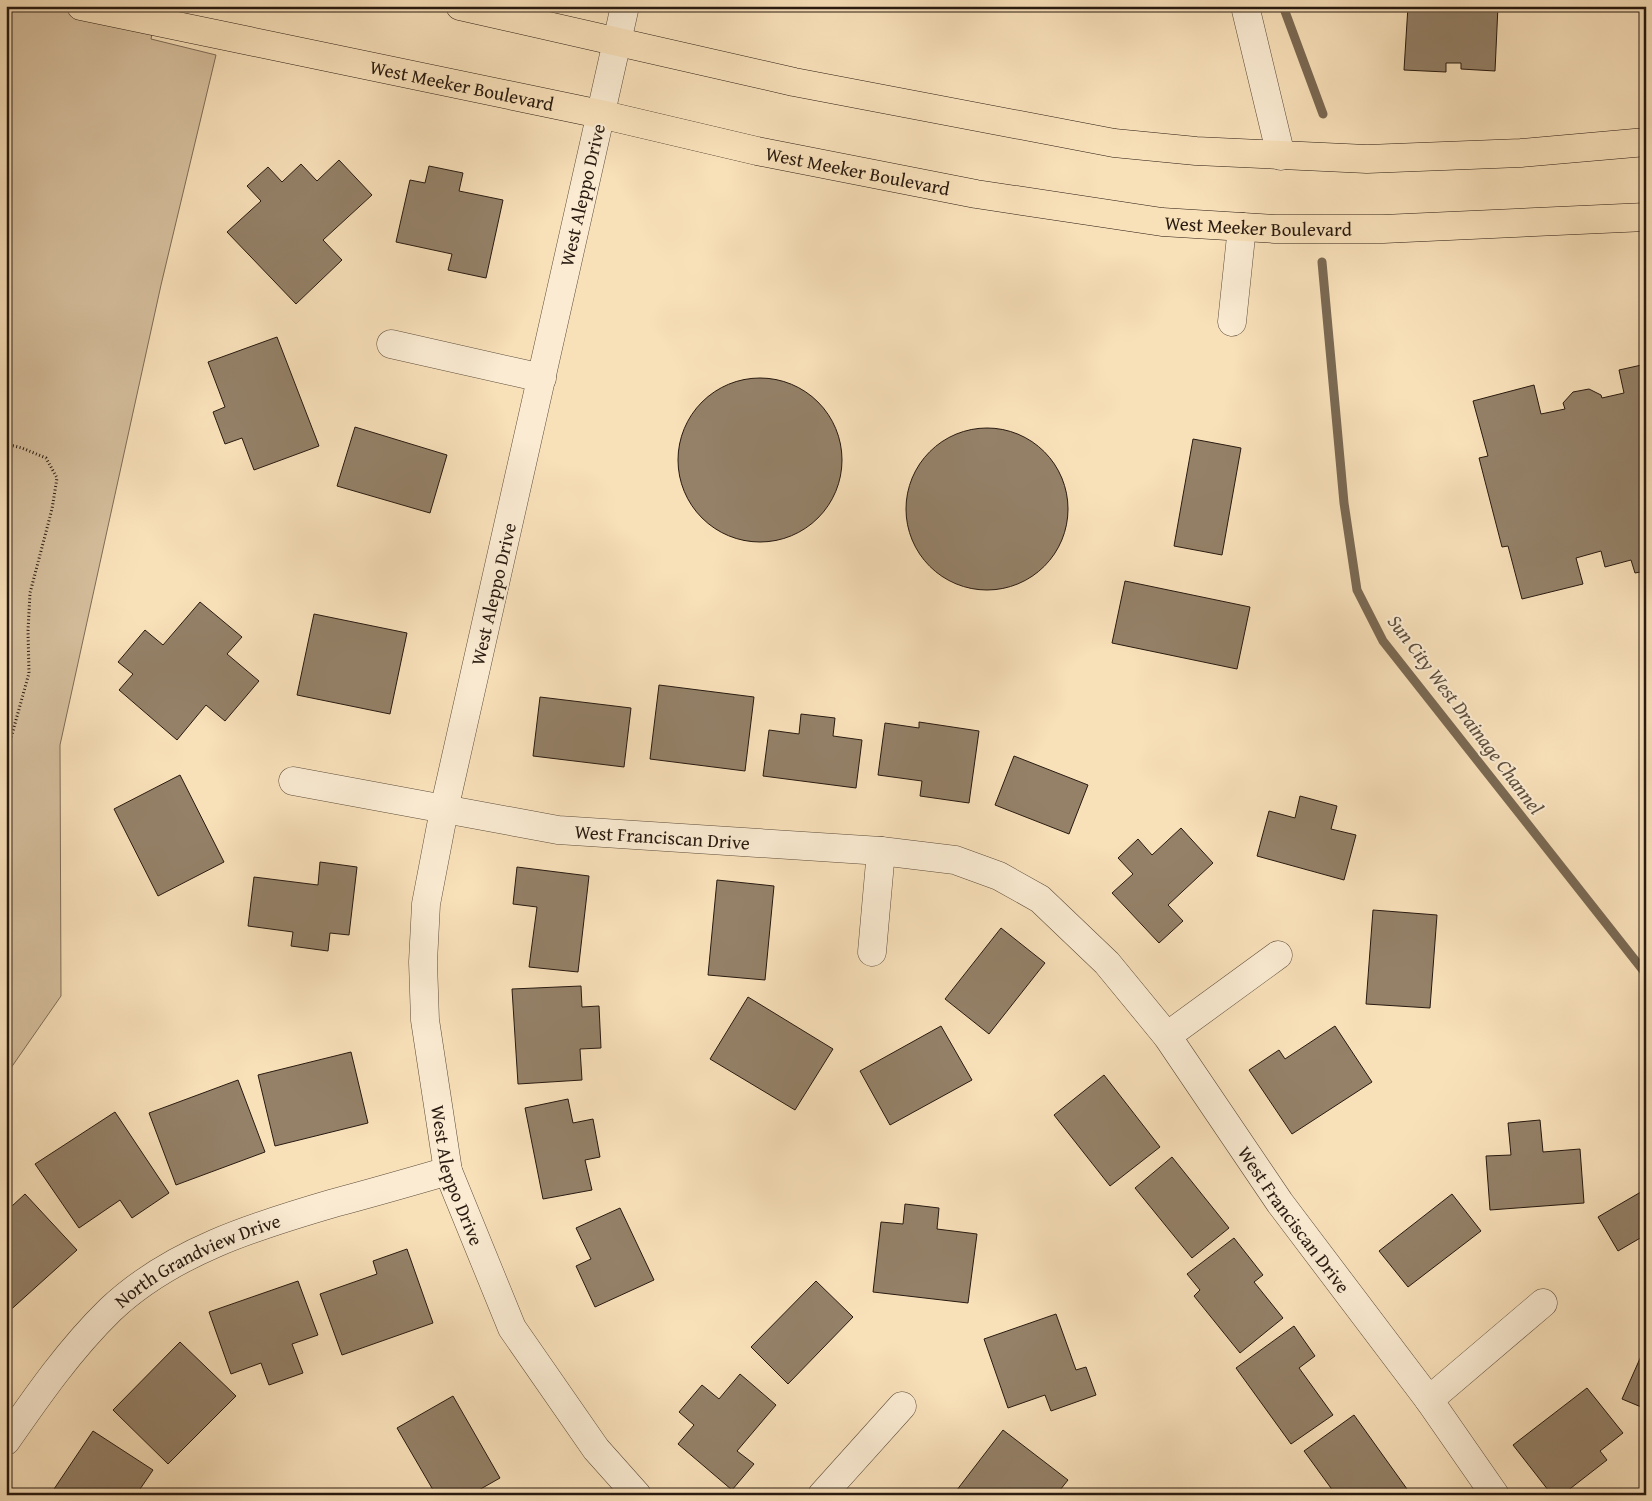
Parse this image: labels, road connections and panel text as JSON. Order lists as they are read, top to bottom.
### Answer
{
  "streets": {
    "main road": ["West Meeker Boulevard"],
    "street": ["West Aleppo Drive", "West Franciscan Drive", "North Grandview Drive"]
  },
  "crossings": [
    ["West Meeker Boulevard", "West Aleppo Drive"],
    ["West Aleppo Drive", "West Franciscan Drive"],
    ["West Aleppo Drive", "North Grandview Drive"]
  ],
  "water": ["Sun City West Drainage Channel"]
}
